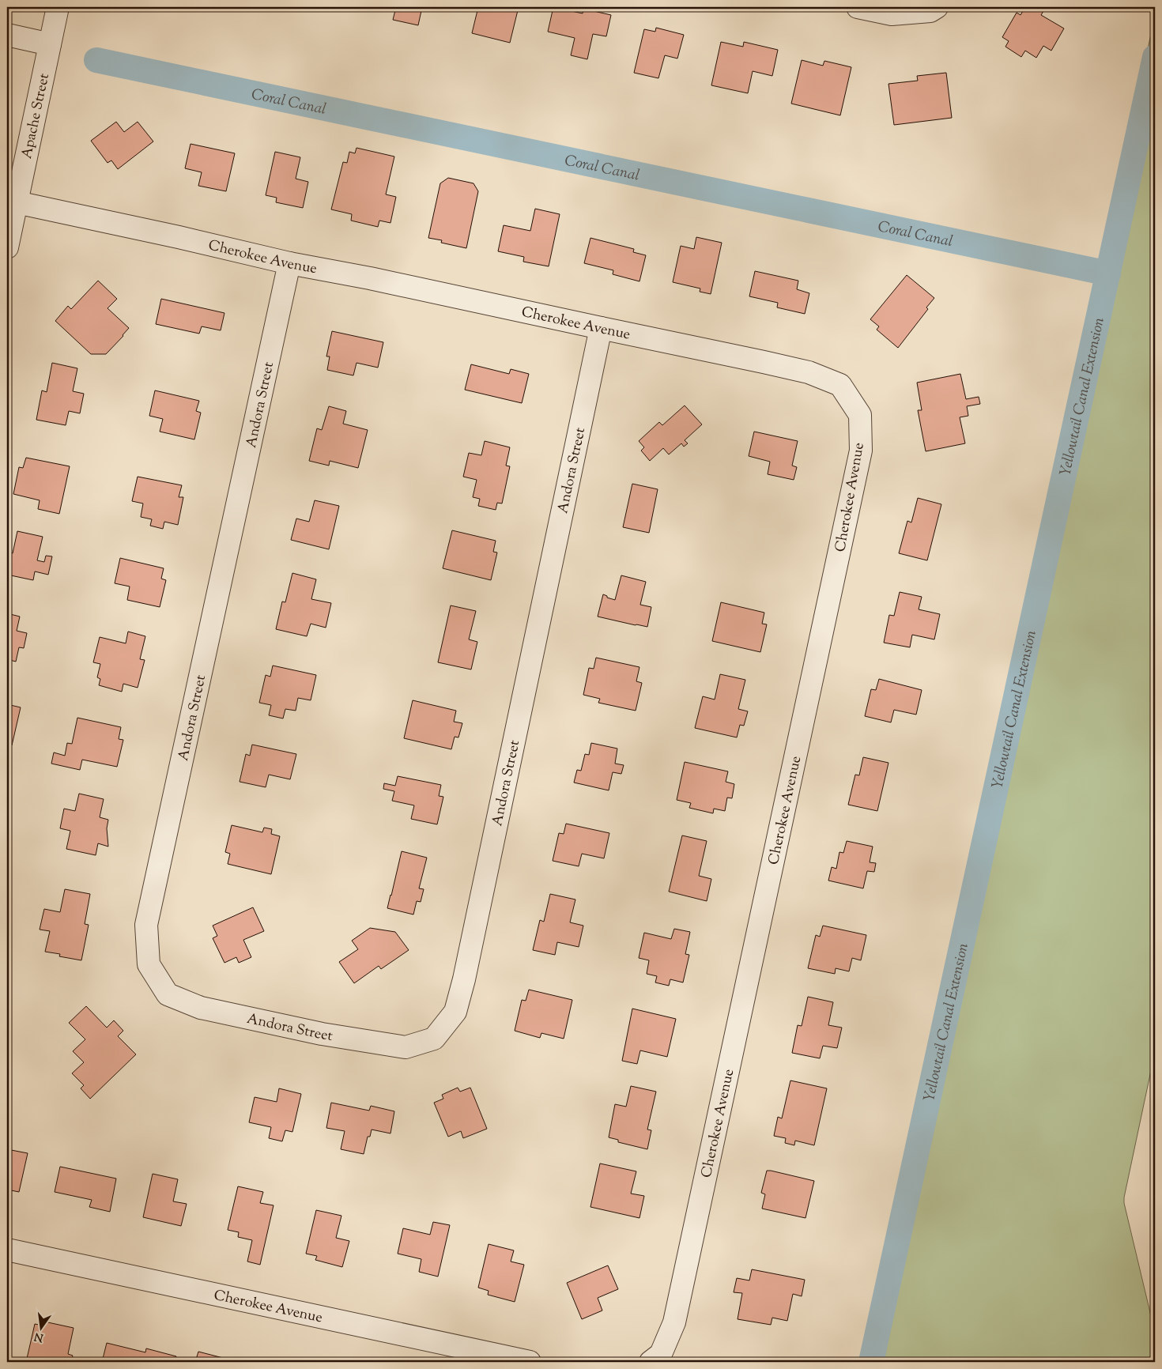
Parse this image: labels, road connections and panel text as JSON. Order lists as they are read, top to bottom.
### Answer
{
  "streets": {
    "street": ["Apache Street", "Cherokee Avenue", "Andora Street"]
  },
  "crossings": [
    ["Apache Street", "Cherokee Avenue"],
    ["Cherokee Avenue", "Andora Street"]
  ],
  "water": ["Coral Canal", "Yellowtail Canal Extension"],
  "north": "bottom"
}
